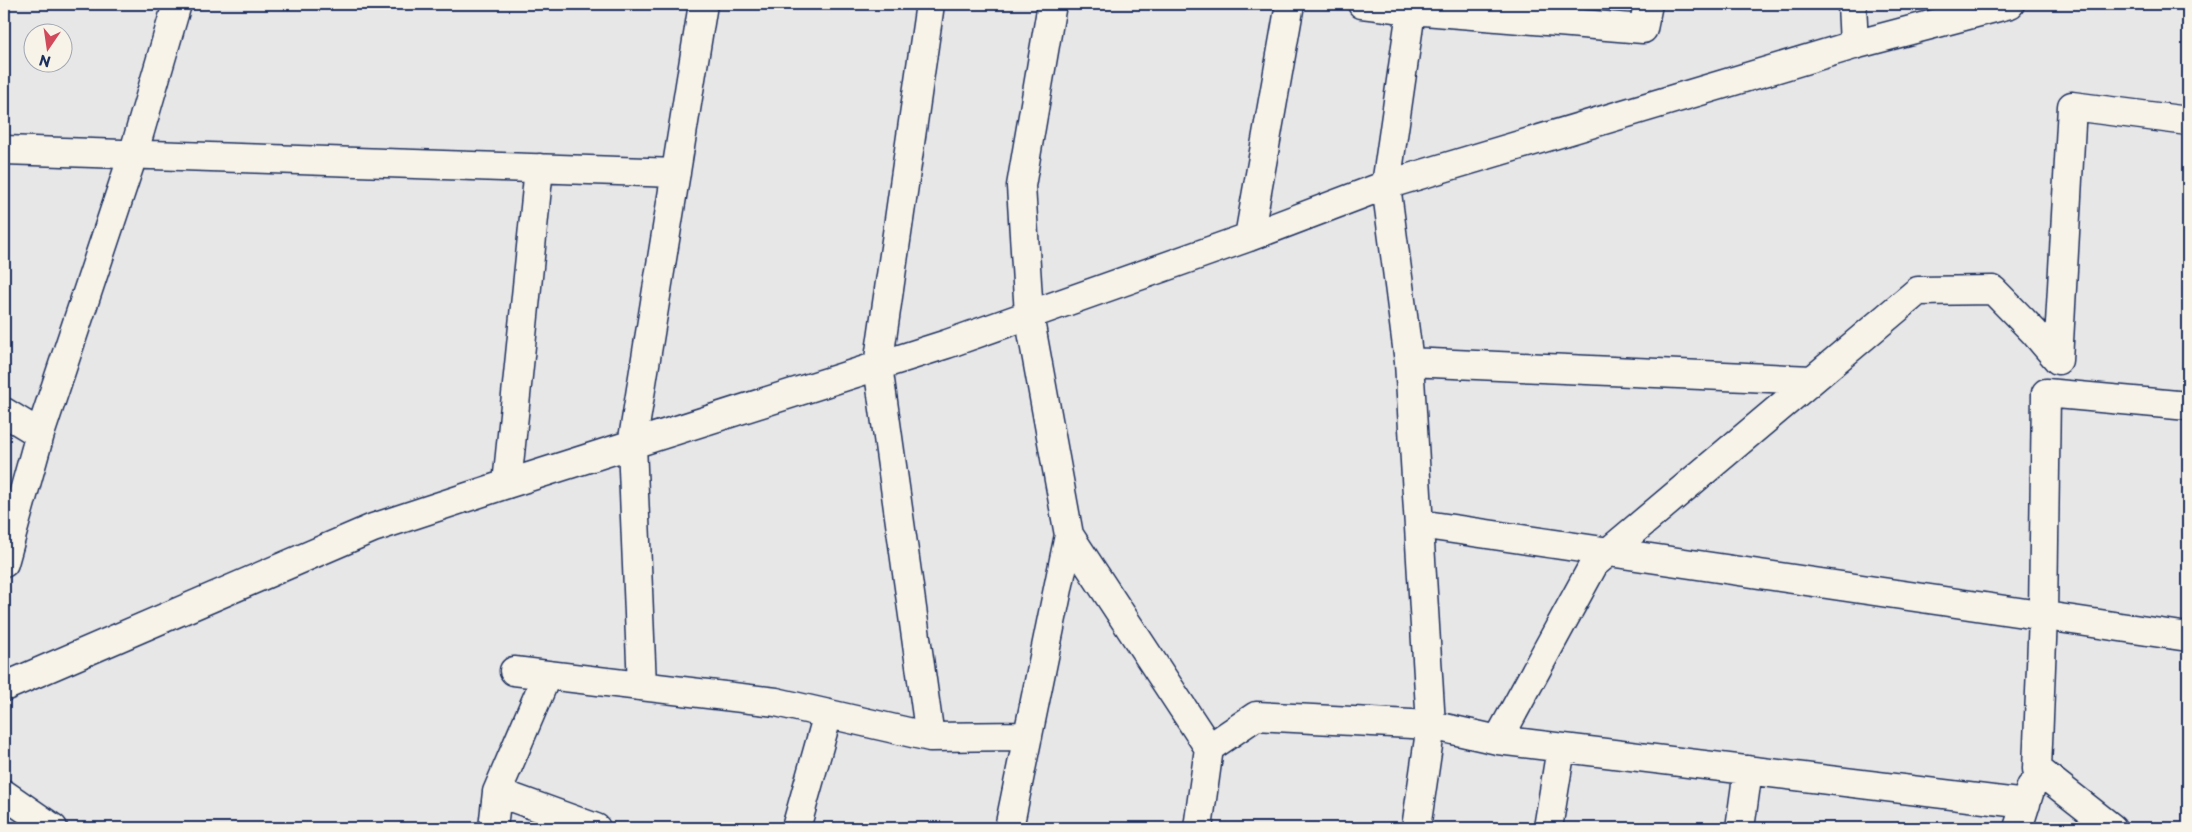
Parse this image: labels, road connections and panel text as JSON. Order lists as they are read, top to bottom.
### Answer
{
  "north": "bottom"
}
